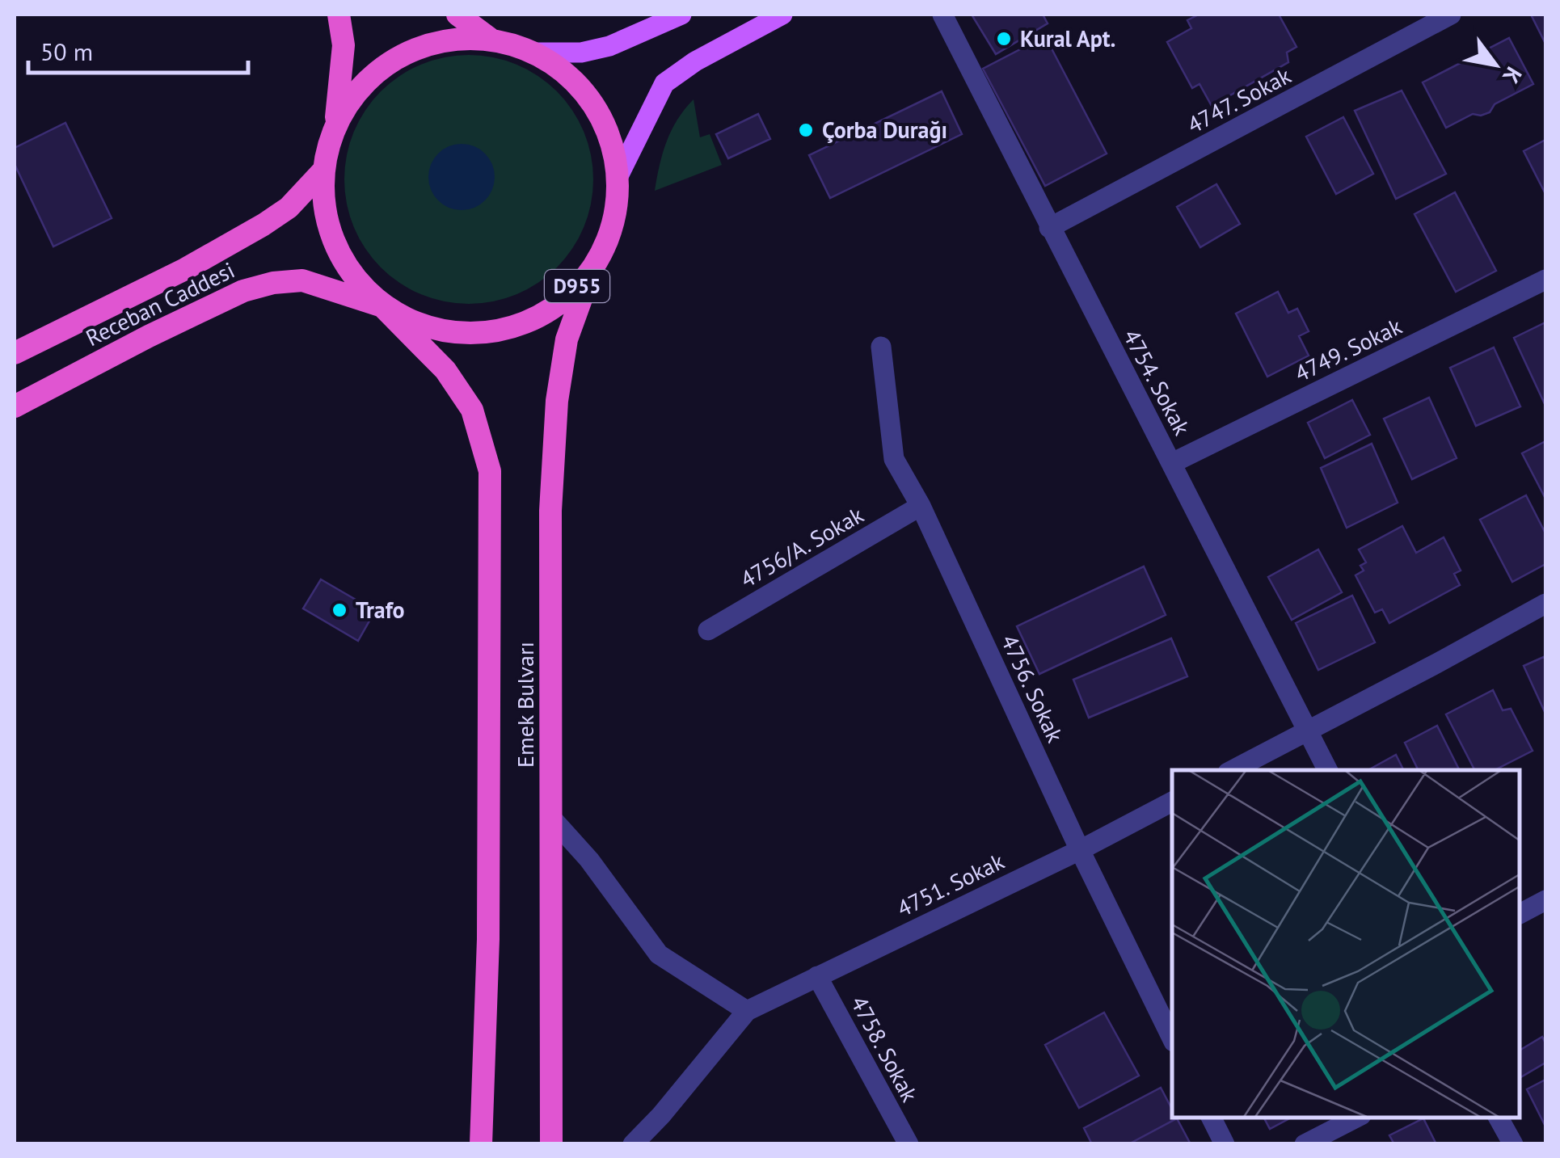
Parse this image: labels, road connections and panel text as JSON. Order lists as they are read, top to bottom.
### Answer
{
  "streets": {
    "highway": ["D955", "Receban Caddesi", "Emek Bulvarı"],
    "street": [
      "4747. Sokak",
      "4749. Sokak",
      "4754. Sokak",
      "4756/A. Sokak",
      "4756. Sokak",
      "4751. Sokak",
      "4758. Sokak"
    ]
  },
  "crossings": [
    ["4747. Sokak", "4754. Sokak"],
    ["D955", "Receban Caddesi"],
    ["D955", "Emek Bulvarı"],
    ["Receban Caddesi", "Emek Bulvarı"],
    ["4749. Sokak", "4754. Sokak"],
    ["4756/A. Sokak", "4756. Sokak"],
    ["4756. Sokak", "4751. Sokak"],
    ["4751. Sokak", "4758. Sokak"]
  ],
  "places": ["Kural Apt.", "Çorba Durağı", "Trafo"],
  "scale_bar": "50 m",
  "north": "bottom right"
}
